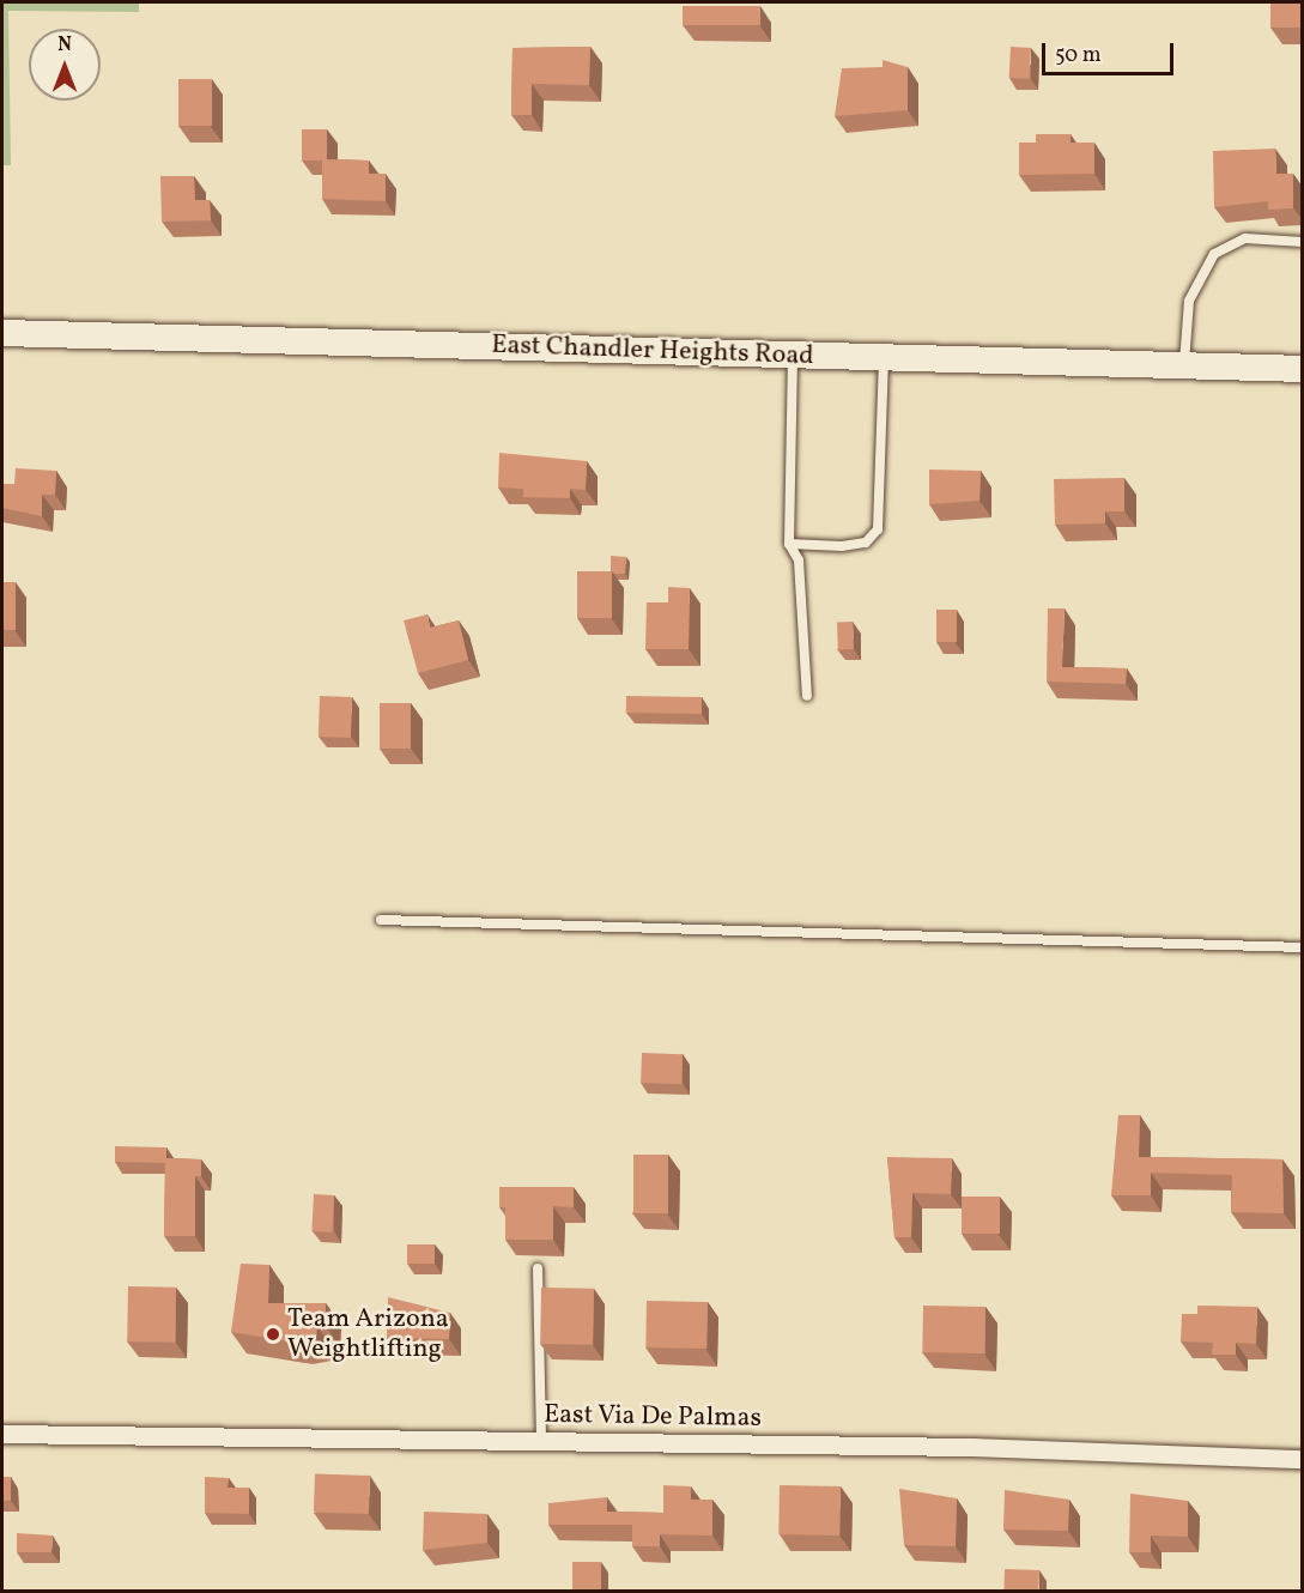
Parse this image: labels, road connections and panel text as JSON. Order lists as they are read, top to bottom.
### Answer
{
  "streets": {
    "main road": ["East Chandler Heights Road"],
    "street": ["East Via De Palmas"]
  },
  "places": ["Team Arizona Weightlifting"],
  "scale_bar": "50 m",
  "north": "top"
}
